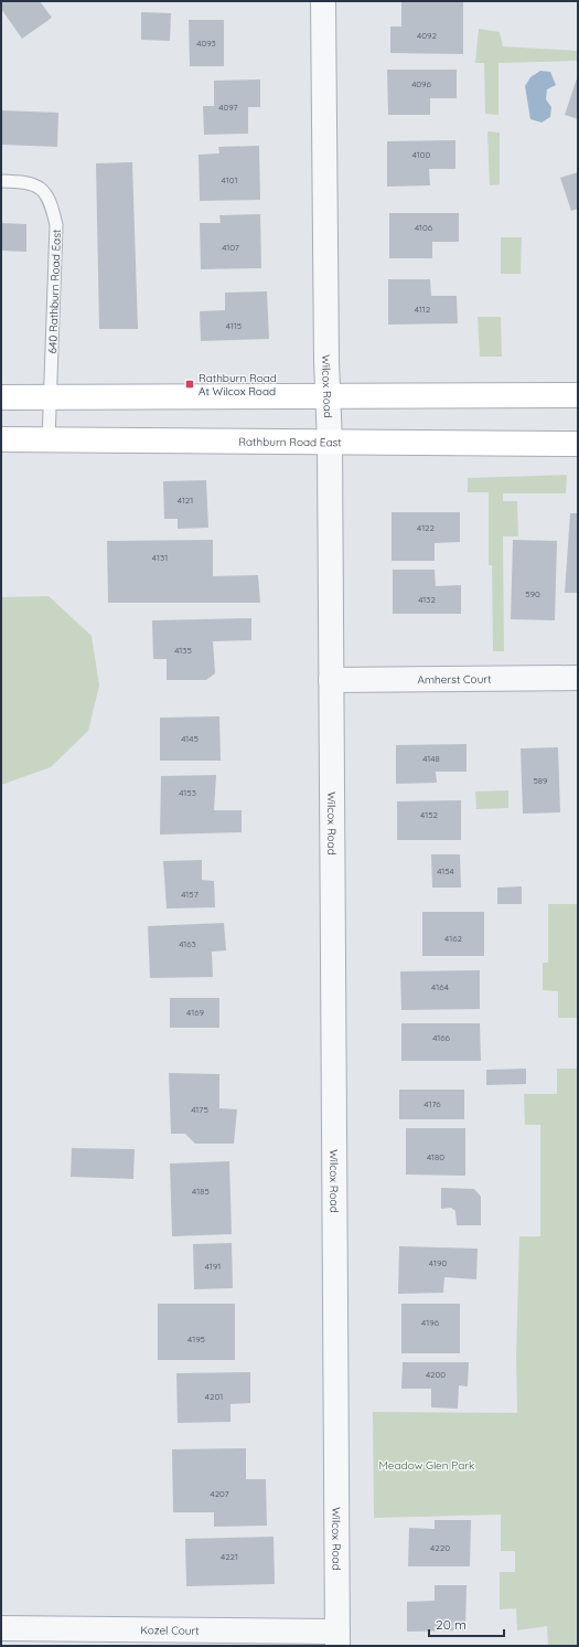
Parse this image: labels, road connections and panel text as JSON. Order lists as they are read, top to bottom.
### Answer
{
  "streets": {
    "street": [
      "Wilcox Road",
      "Rathburn Road East",
      "Amherst Court",
      "Kozel Court"
    ],
    "lane": ["640 Rathburn Road East"]
  },
  "crossings": [
    ["640 Rathburn Road East", "Rathburn Road East"],
    ["Wilcox Road", "Rathburn Road East"],
    ["Wilcox Road", "Amherst Court"],
    ["Wilcox Road", "Kozel Court"]
  ],
  "parks": ["Meadow Glen Park"],
  "places": {
    "transit": ["Rathburn Road At Wilcox Road"]
  },
  "house_numbers": [
    "4092",
    "4093",
    "4096",
    "4097",
    "4100",
    "4101",
    "4106",
    "4107",
    "4112",
    "4115",
    "4121",
    "4122",
    "4131",
    "590",
    "4132",
    "4135",
    "4145",
    "4148",
    "589",
    "4153",
    "4152",
    "4154",
    "4157",
    "4162",
    "4163",
    "4164",
    "4169",
    "4166",
    "4176",
    "4175",
    "4180",
    "4185",
    "4190",
    "4191",
    "4196",
    "4195",
    "4200",
    "4201",
    "4207",
    "4220",
    "4221"
  ],
  "scale_bar": "20 m"
}
